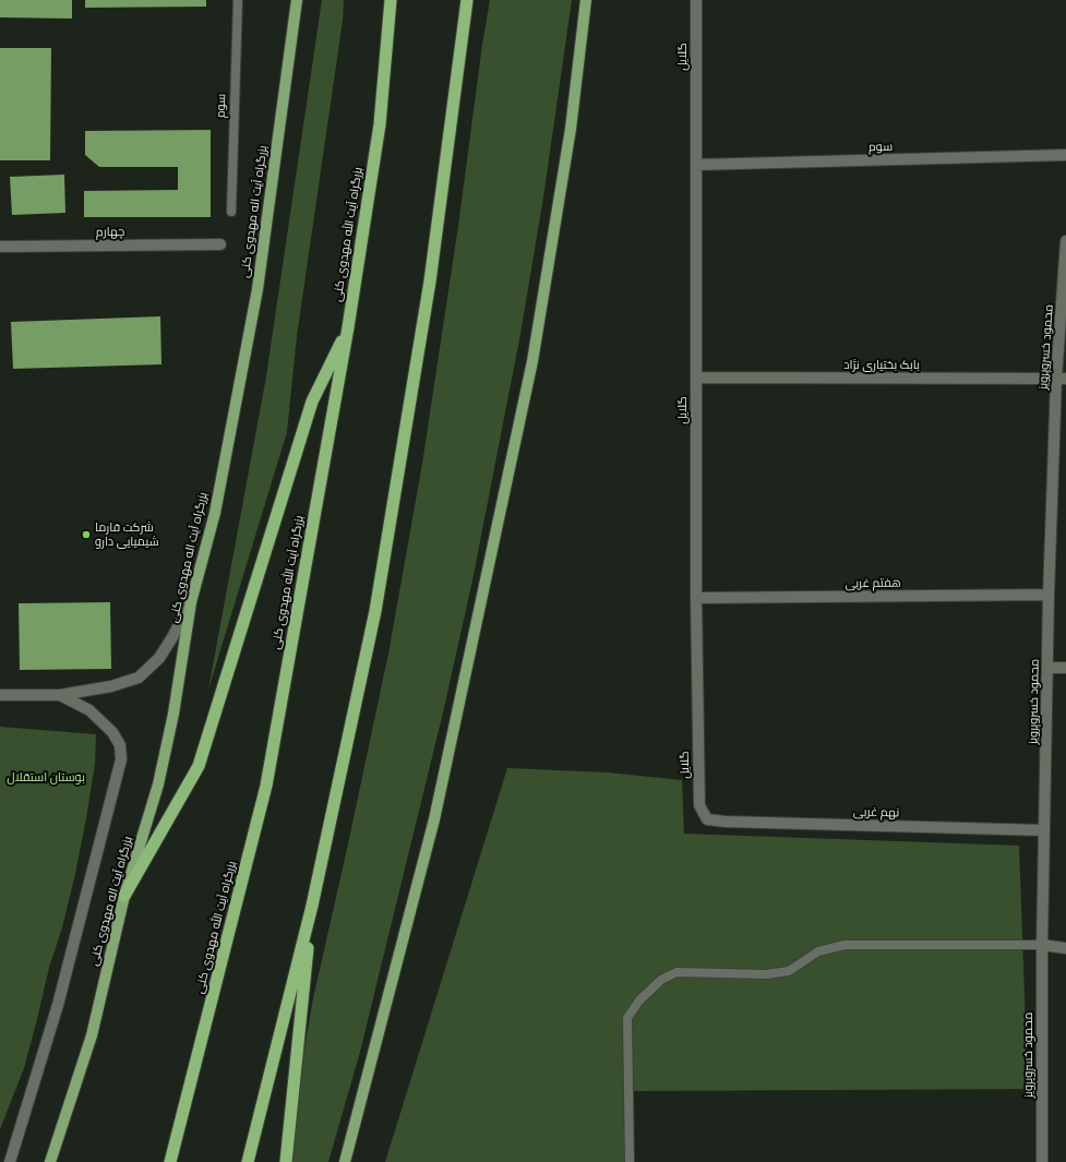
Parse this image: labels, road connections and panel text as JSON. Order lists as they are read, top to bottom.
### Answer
{
  "streets": {
    "highway": ["بزرگراه آیت الله مهدوی کنی"],
    "main road": ["بزرگراه آیت اله مهدوی کنی"],
    "street": [
      "گلایل",
      "سوم",
      "چهارم",
      "محمود خسروپرویز",
      "بابک بختیاری نژاد",
      "هفتم غربی",
      "نهم غربی"
    ]
  },
  "crossings": [
    ["گلایل", "سوم"],
    ["گلایل", "بابک بختیاری نژاد"],
    ["گلایل", "هفتم غربی"],
    ["گلایل", "نهم غربی"],
    ["محمود خسروپرویز", "بابک بختیاری نژاد"],
    ["محمود خسروپرویز", "هفتم غربی"],
    ["محمود خسروپرویز", "نهم غربی"]
  ],
  "parks": ["بوستان استقلال"],
  "places": ["شرکت فارما شیمیایی دارو"]
}
